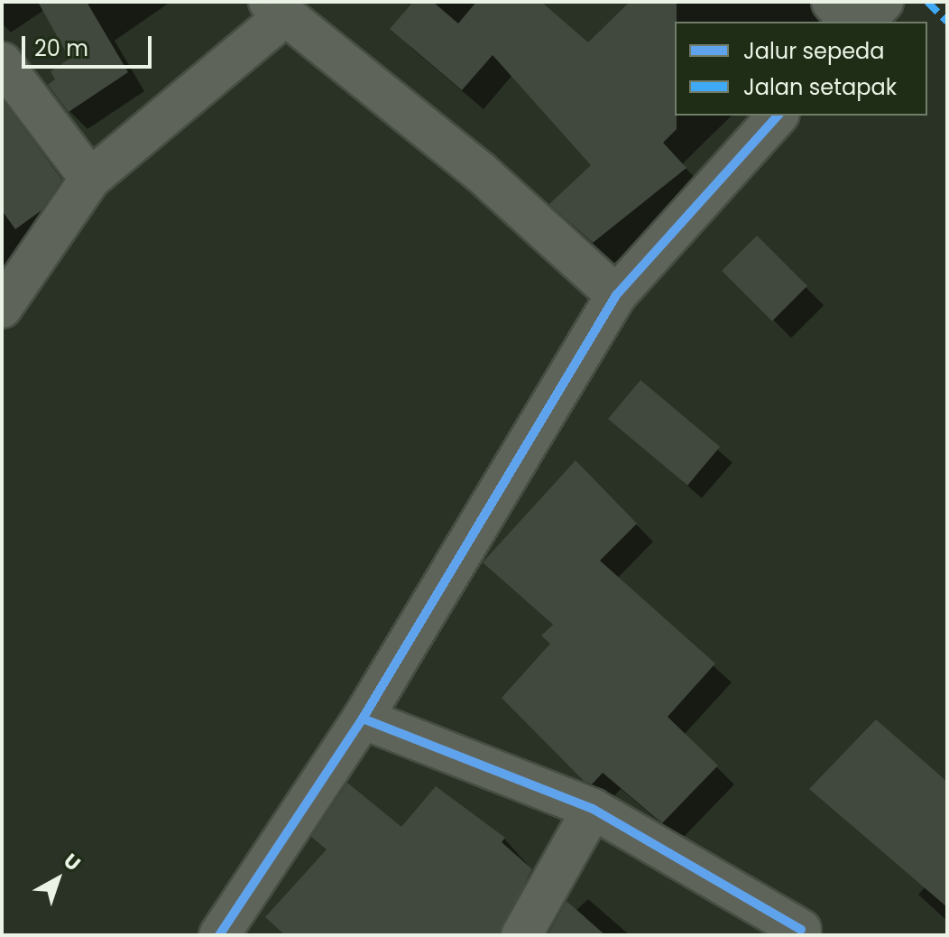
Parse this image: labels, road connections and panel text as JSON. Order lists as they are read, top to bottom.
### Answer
{
  "legend": ["Jalur sepeda", "Jalan setapak"],
  "scale_bar": "20 m",
  "north": "top right"
}
